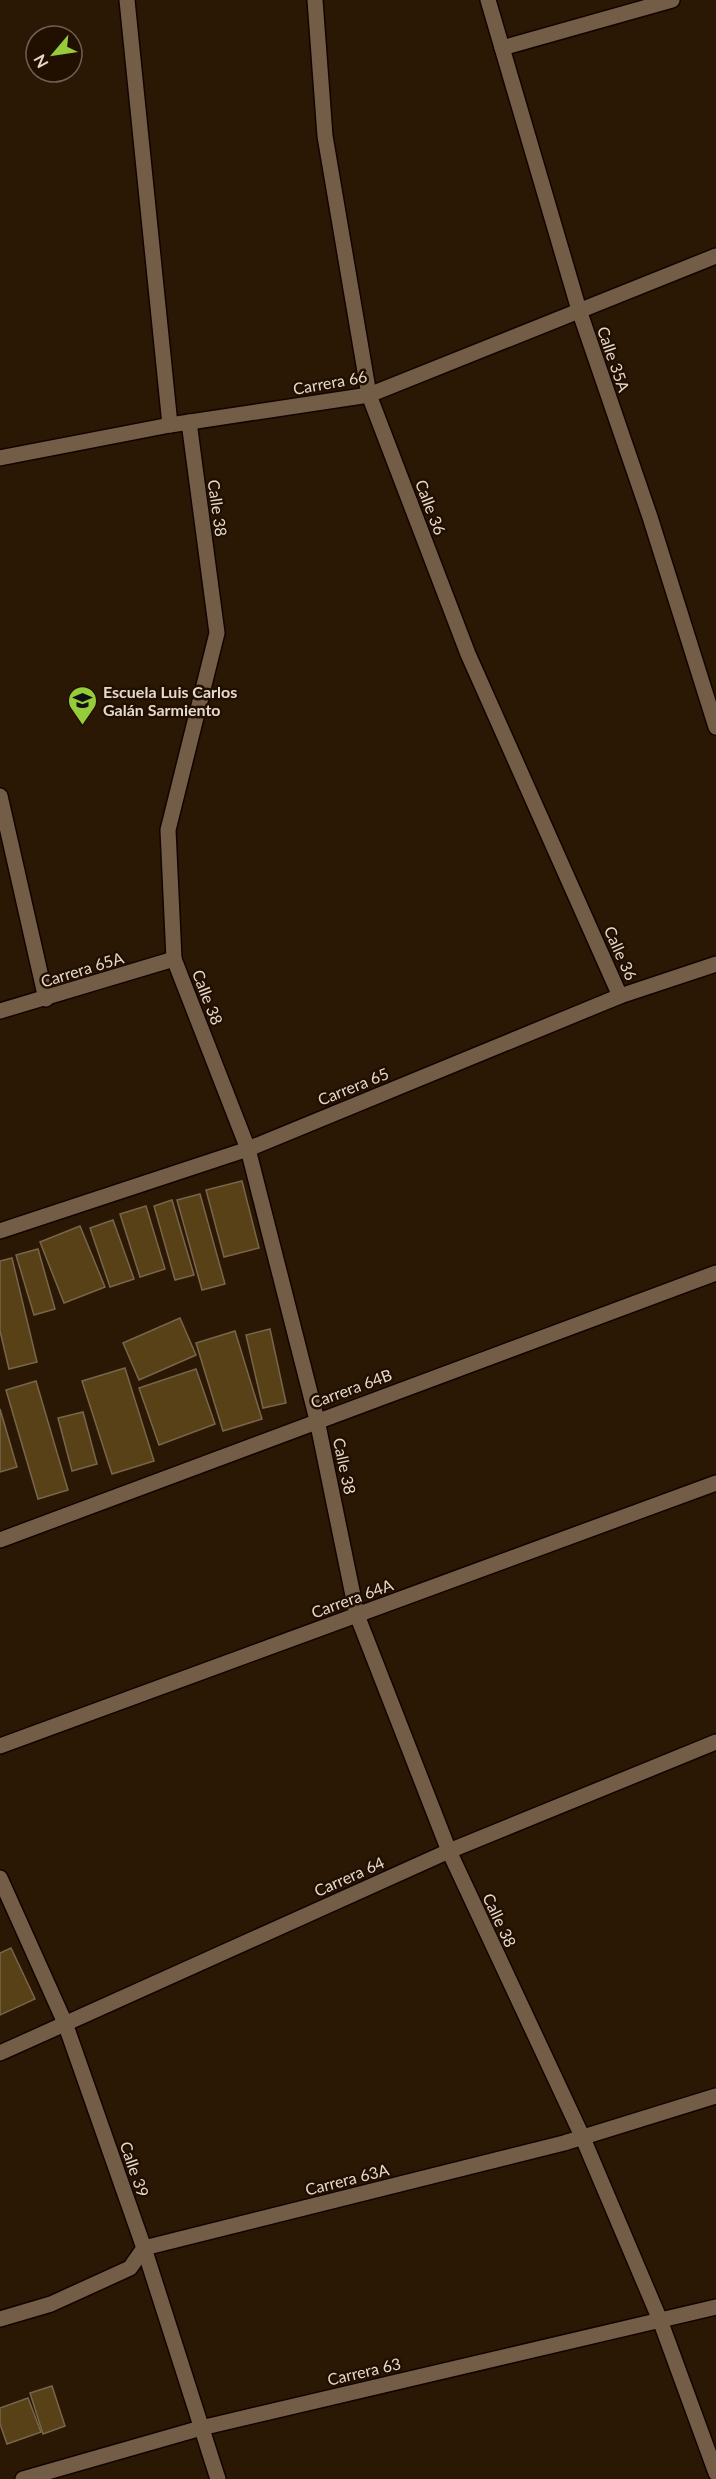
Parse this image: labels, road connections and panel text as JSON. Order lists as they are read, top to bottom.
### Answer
{
  "streets": {
    "street": [
      "Calle 35A",
      "Carrera 66",
      "Calle 36",
      "Calle 38",
      "Carrera 65A",
      "Carrera 65",
      "Carrera 64B",
      "Carrera 64A",
      "Carrera 64",
      "Calle 39",
      "Carrera 63A",
      "Carrera 63"
    ]
  },
  "crossings": [
    ["Calle 35A", "Carrera 66"],
    ["Carrera 66", "Calle 36"],
    ["Carrera 66", "Calle 38"],
    ["Calle 36", "Carrera 65"],
    ["Calle 38", "Carrera 65A"],
    ["Calle 38", "Carrera 65"],
    ["Calle 38", "Carrera 64B"],
    ["Calle 38", "Carrera 64A"],
    ["Calle 38", "Carrera 64"],
    ["Calle 38", "Carrera 63A"],
    ["Calle 38", "Carrera 63"],
    ["Carrera 64", "Calle 39"],
    ["Calle 39", "Carrera 63A"],
    ["Calle 39", "Carrera 63"]
  ],
  "places": {
    "school or university": ["Escuela Luis Carlos Galán Sarmiento"]
  },
  "north": "bottom left"
}
